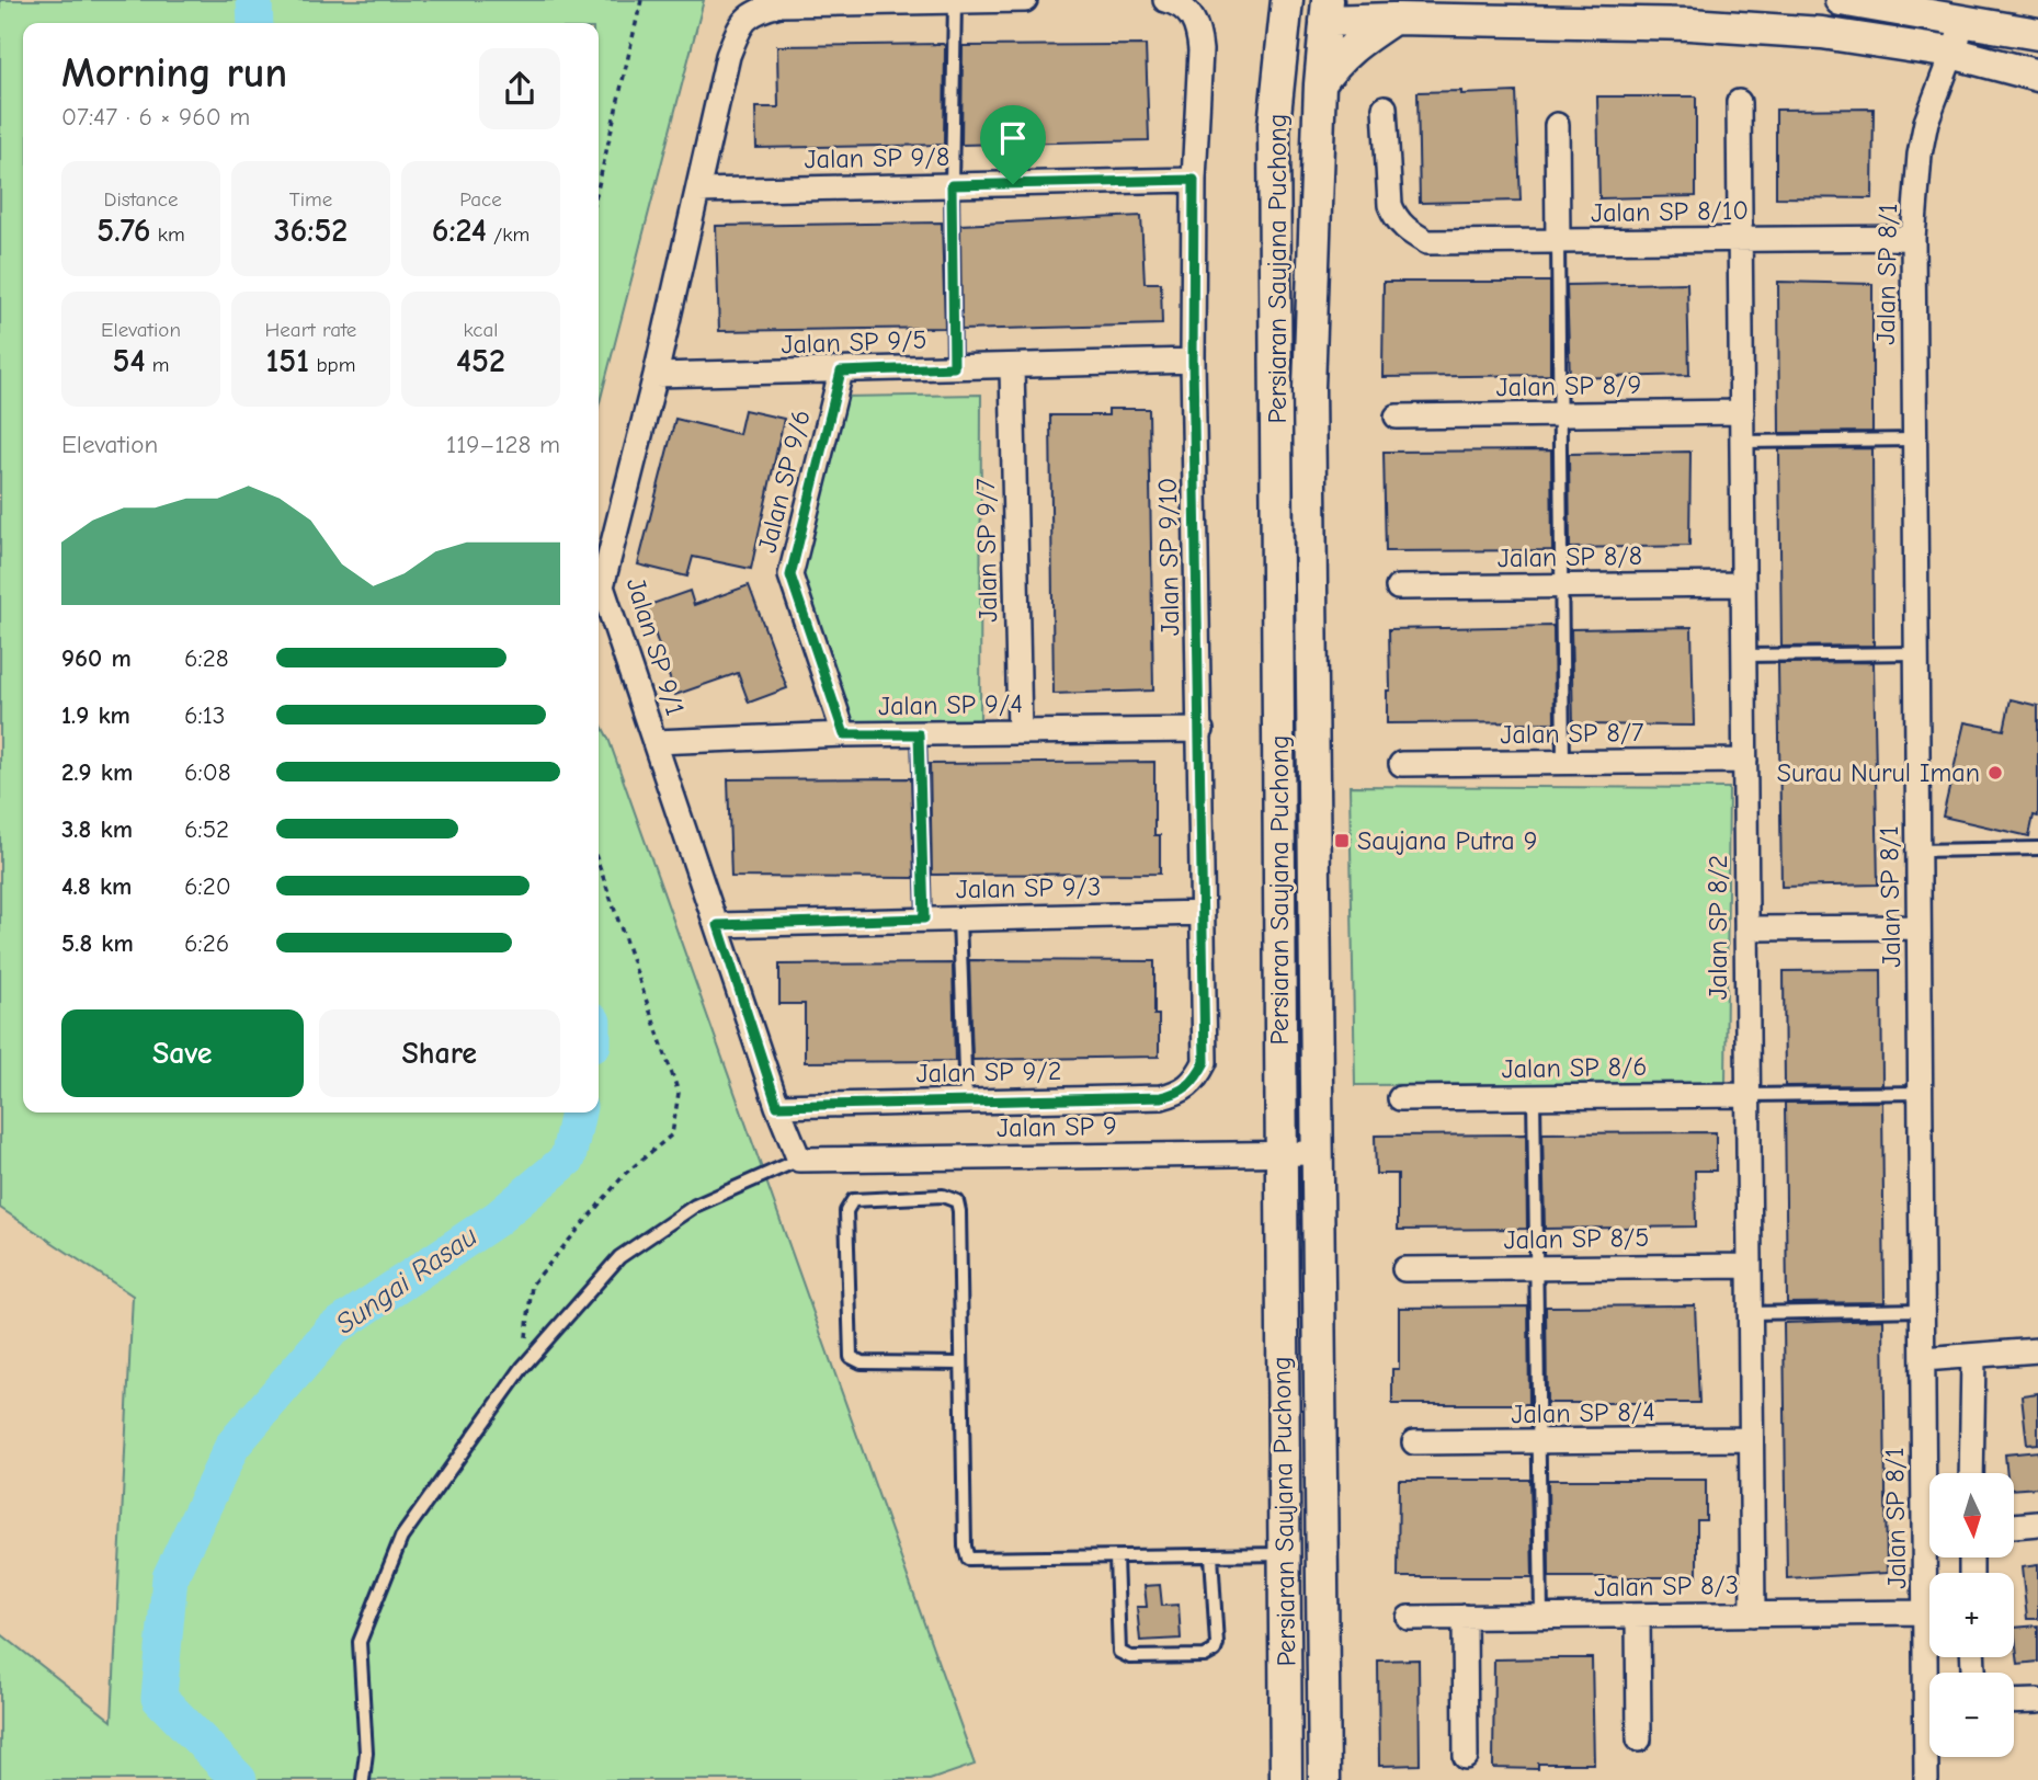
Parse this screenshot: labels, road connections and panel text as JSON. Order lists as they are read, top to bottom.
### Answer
{
  "streets": {
    "street": [
      "Jalan SP 9/8",
      "Jalan SP 8/10",
      "Persiaran Saujana Puchong",
      "Jalan SP 8/1",
      "Jalan SP 9/5",
      "Jalan SP 8/9",
      "Jalan SP 9/6",
      "Jalan SP 9/7",
      "Jalan SP 9/10",
      "Jalan SP 8/8",
      "Jalan SP 9/1",
      "Jalan SP 9/4",
      "Jalan SP 8/7",
      "Jalan SP 9/3",
      "Jalan SP 8/2",
      "Jalan SP 8/6",
      "Jalan SP 9/2",
      "Jalan SP 9",
      "Jalan SP 8/5",
      "Jalan SP 8/4",
      "Jalan SP 8/3"
    ]
  },
  "crossings": [
    ["Jalan SP 9/8", "Jalan SP 9/10"],
    ["Jalan SP 9/8", "Jalan SP 9/1"],
    ["Jalan SP 8/10", "Jalan SP 8/1"],
    ["Jalan SP 8/10", "Jalan SP 8/2"],
    ["Persiaran Saujana Puchong", "Jalan SP 9"],
    ["Jalan SP 8/1", "Jalan SP 8/3"],
    ["Jalan SP 9/5", "Jalan SP 9/6"],
    ["Jalan SP 9/5", "Jalan SP 9/7"],
    ["Jalan SP 9/5", "Jalan SP 9/10"],
    ["Jalan SP 9/5", "Jalan SP 9/1"],
    ["Jalan SP 8/9", "Jalan SP 8/2"],
    ["Jalan SP 9/6", "Jalan SP 9/4"],
    ["Jalan SP 9/7", "Jalan SP 9/4"],
    ["Jalan SP 9/10", "Jalan SP 9/4"],
    ["Jalan SP 9/10", "Jalan SP 9/3"],
    ["Jalan SP 9/10", "Jalan SP 9/2"],
    ["Jalan SP 8/8", "Jalan SP 8/2"],
    ["Jalan SP 9/1", "Jalan SP 9/4"],
    ["Jalan SP 9/1", "Jalan SP 9/3"],
    ["Jalan SP 9/1", "Jalan SP 9/2"],
    ["Jalan SP 9/1", "Jalan SP 9"],
    ["Jalan SP 8/7", "Jalan SP 8/2"],
    ["Jalan SP 8/2", "Jalan SP 8/6"],
    ["Jalan SP 8/2", "Jalan SP 8/5"],
    ["Jalan SP 8/2", "Jalan SP 8/4"],
    ["Jalan SP 8/2", "Jalan SP 8/3"]
  ],
  "water": ["Sungai Rasau"],
  "places": {
    "other": ["Surau Nurul Iman"],
    "transit": ["Saujana Putra 9"]
  },
  "north": "bottom",
  "page": {
    "heading": ["Morning run", "07:47 · 6 × 960 m"],
    "stats": [
      ["Distance", "5.76 km"],
      ["Time", "36:52"],
      ["Pace", "6:24 /km"],
      ["Elevation", "54 m"],
      ["Heart rate", "151 bpm"],
      ["kcal", "452"]
    ],
    "chart": ["Elevation", "119–128 m"],
    "list": [
      {
        "name": "960 m",
        "note": "6:28"
      },
      {
        "name": "1.9 km",
        "note": "6:13"
      },
      {
        "name": "2.9 km",
        "note": "6:08"
      },
      {
        "name": "3.8 km",
        "note": "6:52"
      },
      {
        "name": "4.8 km",
        "note": "6:20"
      },
      {
        "name": "5.8 km",
        "note": "6:26"
      }
    ],
    "buttons": ["Save", "Share"],
    "map_buttons": ["+", "−"]
  }
}
